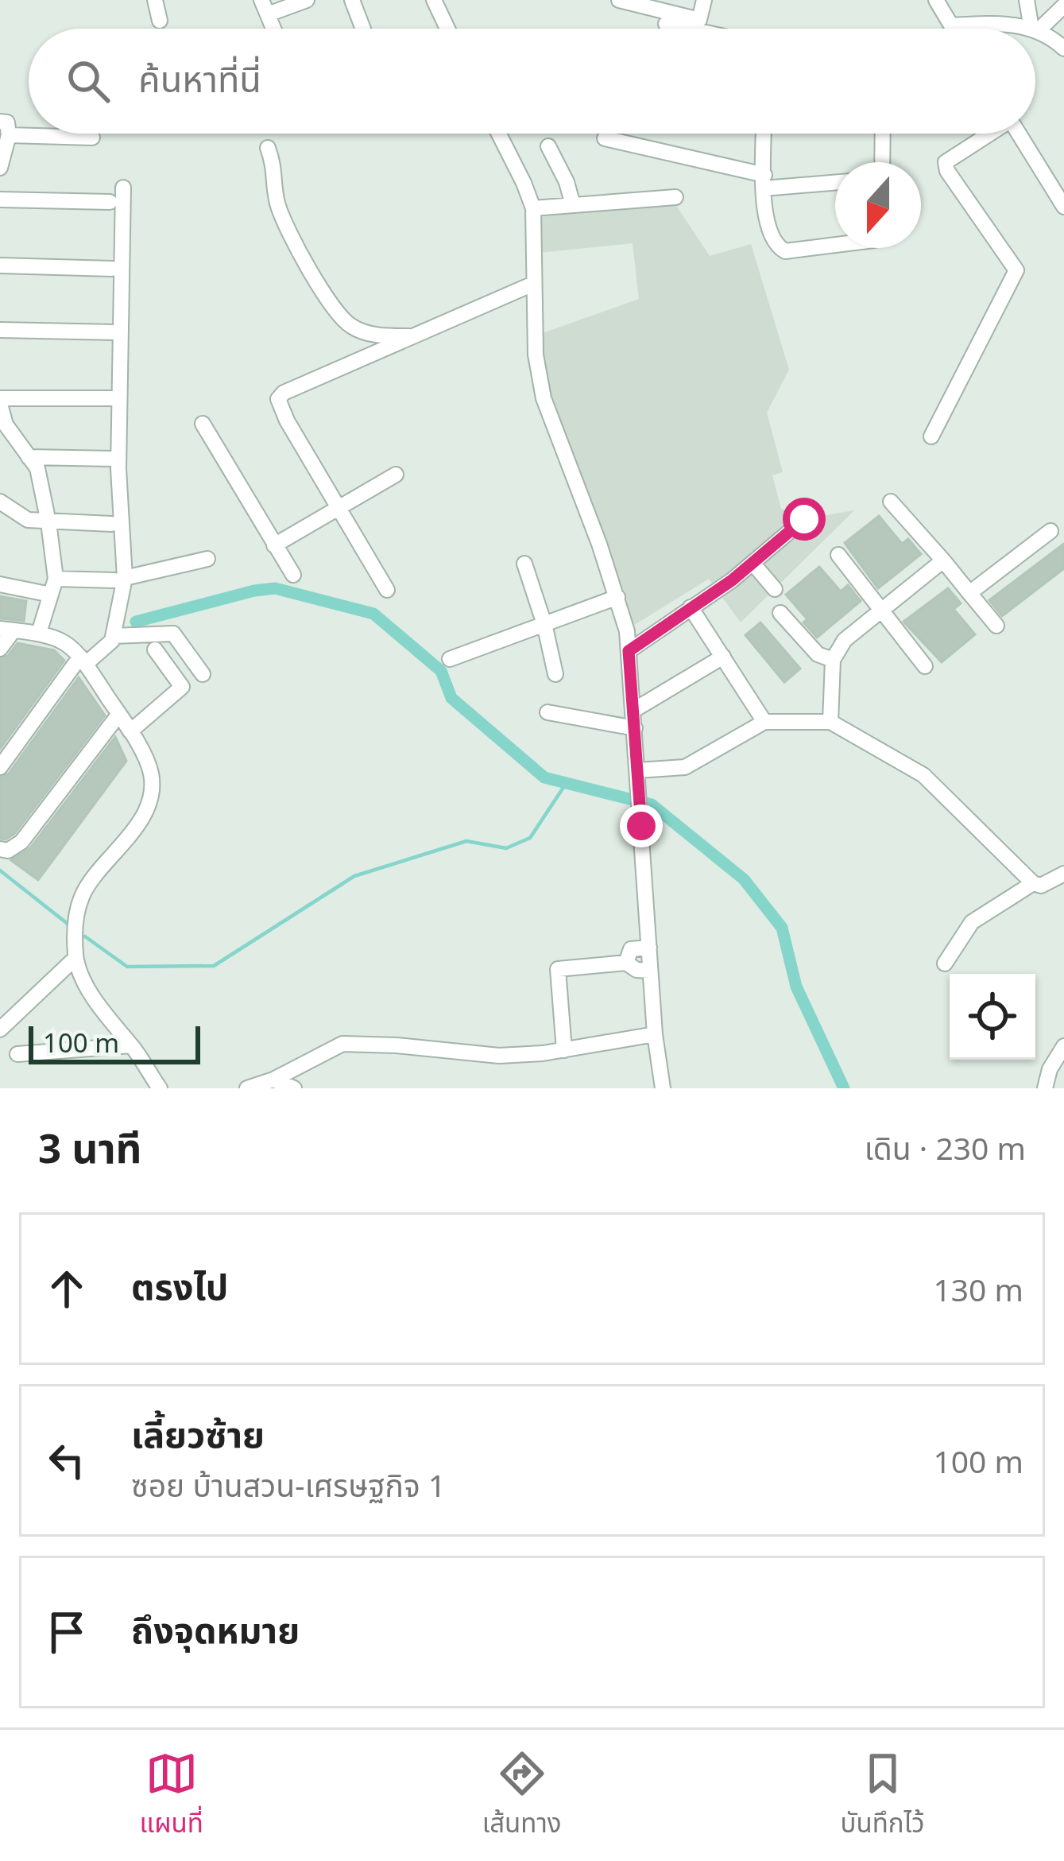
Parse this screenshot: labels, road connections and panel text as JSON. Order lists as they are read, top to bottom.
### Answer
{
  "scale_bar": "100 m",
  "north": "bottom",
  "page": {
    "search": "ค้นหาที่นี่",
    "scale": "100 m",
    "heading": ["3 นาที", "เดิน · 230 m"],
    "list": [
      ["ตรงไป", "130 m"],
      ["เลี้ยวซ้าย", "ซอย บ้านสวน-เศรษฐกิจ 1", "100 m"],
      "ถึงจุดหมาย"
    ],
    "nav": ["แผนที่", "เส้นทาง", "บันทึกไว้"]
  }
}
